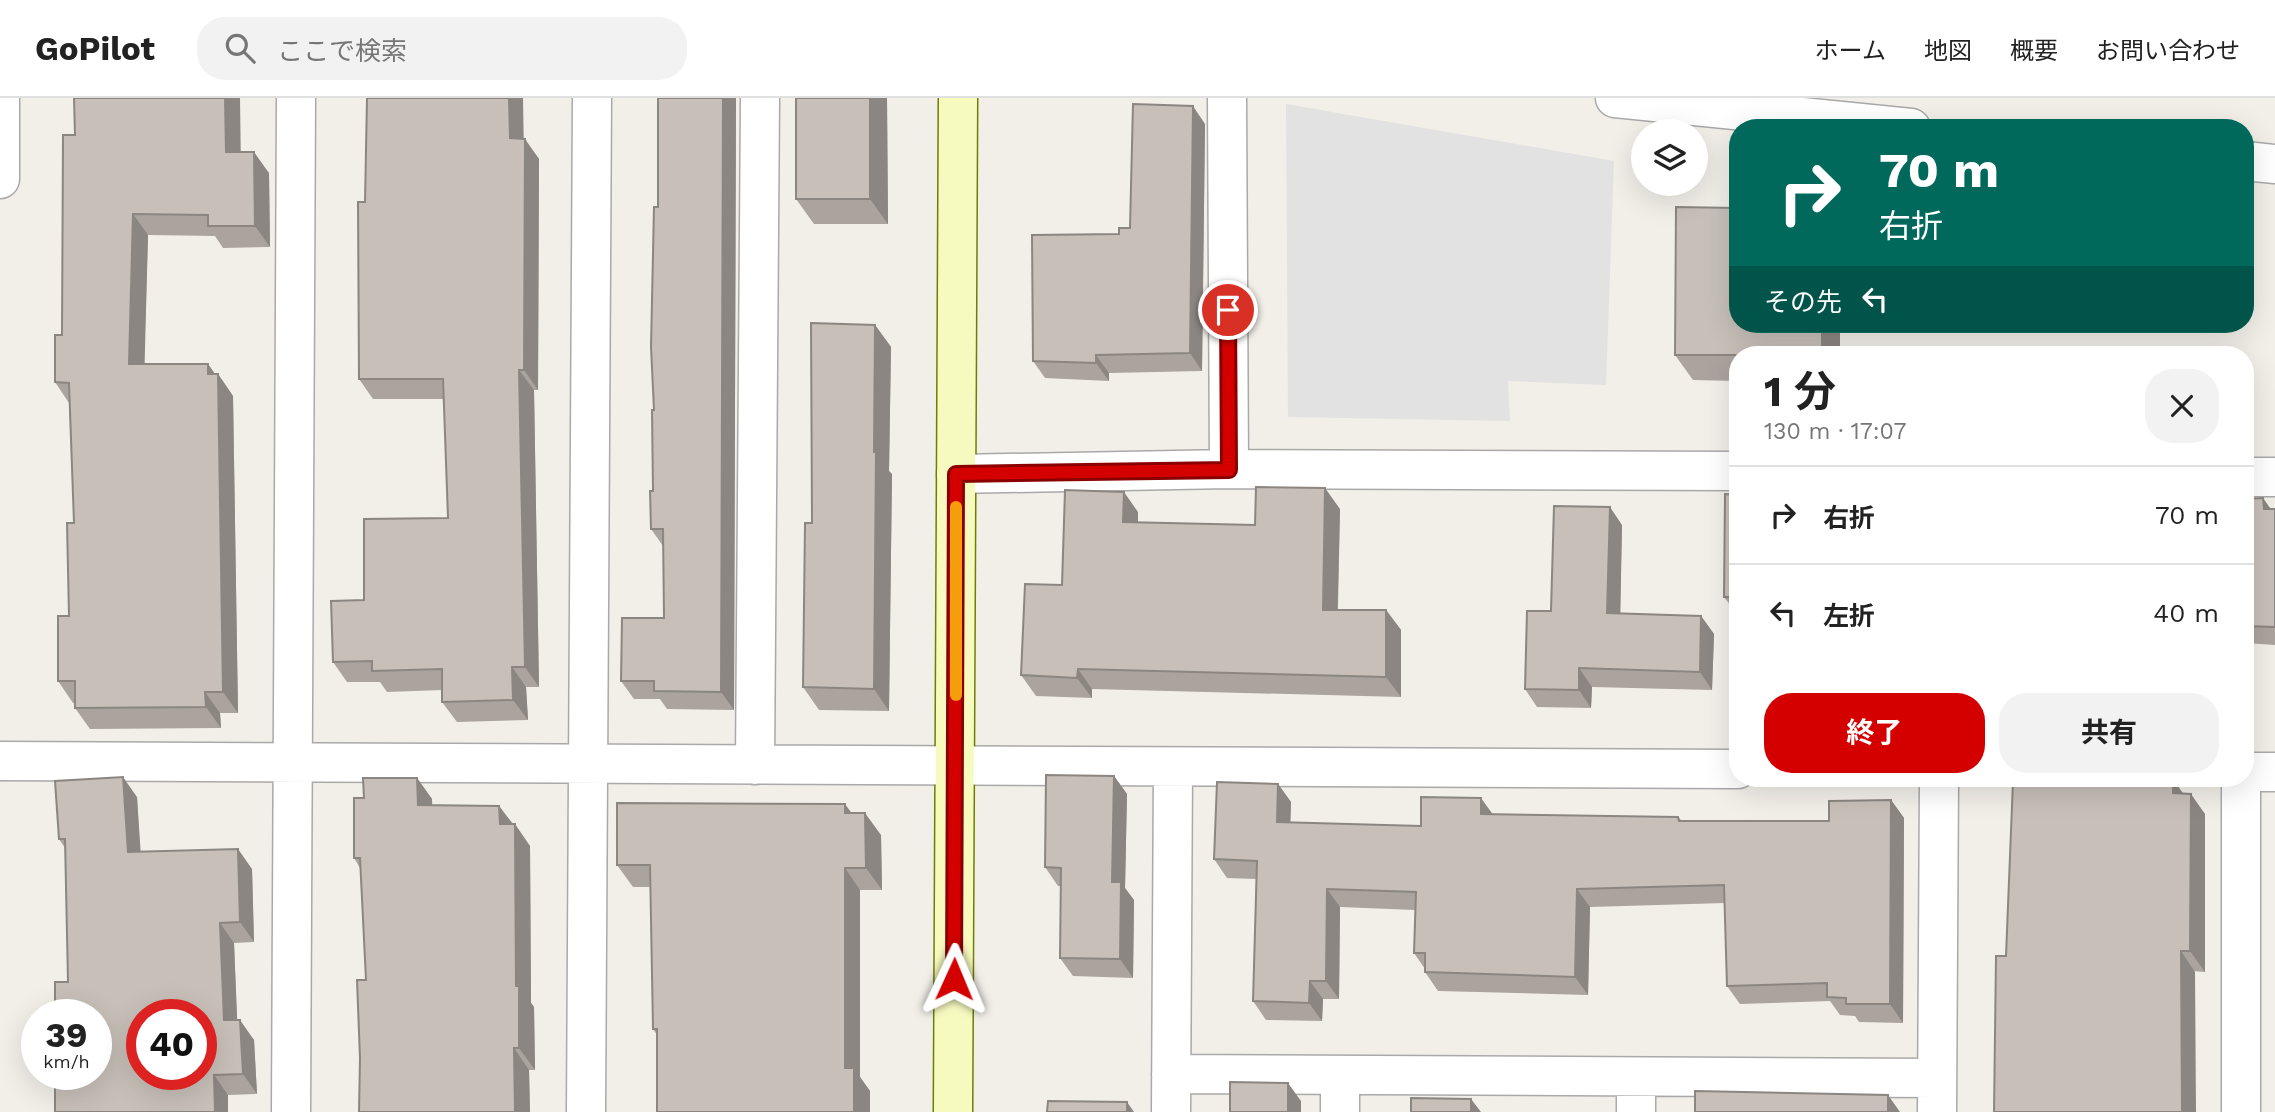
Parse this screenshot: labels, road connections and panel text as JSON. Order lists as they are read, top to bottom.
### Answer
{
  "page": {
    "header": "GoPilot",
    "search": "ここで検索",
    "nav": [
      "ホーム",
      "地図",
      "概要",
      "お問い合わせ"
    ],
    "turn": ["70 m", "右折"],
    "then": "その先",
    "heading": ["1 分", "130 m · 17:07"],
    "list": [
      {
        "name": "右折",
        "value": "70 m"
      },
      {
        "name": "左折",
        "value": "40 m"
      }
    ],
    "buttons": ["終了", "共有"],
    "speed": "39 km/h",
    "limit": "40"
  }
}
